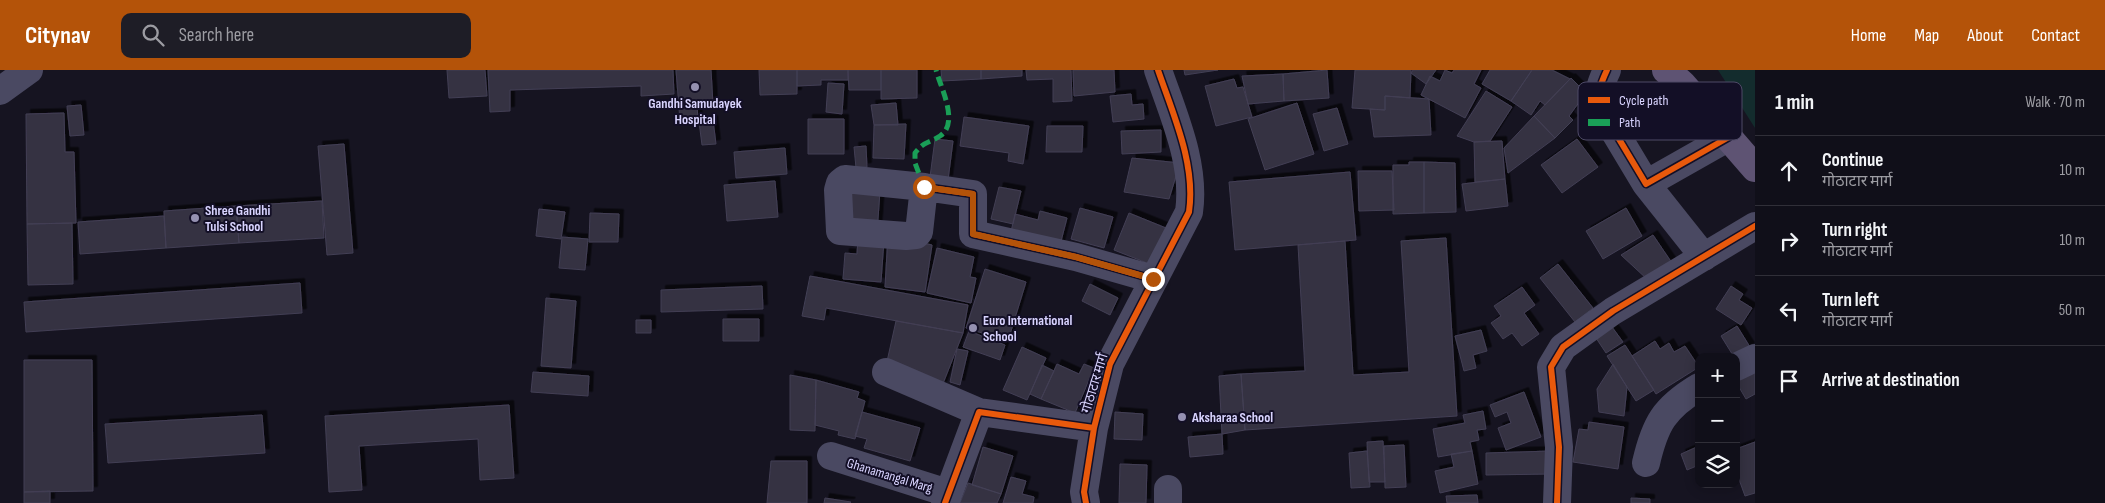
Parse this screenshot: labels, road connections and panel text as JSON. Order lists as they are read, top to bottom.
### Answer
{
  "streets": {
    "street": ["गोठाटार मार्ग", "Ghanamangal Marg"]
  },
  "places": [
    "Gandhi Samudayek Hospital",
    "Shree Gandhi Tulsi School",
    "Euro International School",
    "Aksharaa School"
  ],
  "legend": ["Cycle path", "Path"],
  "page": {
    "header": "Citynav",
    "search": "Search here",
    "nav": [
      "Home",
      "Map",
      "About",
      "Contact"
    ],
    "heading": ["1 min", "Walk · 70 m"],
    "list": [
      ["Continue", "गोठाटार मार्ग", "10 m"],
      ["Turn right", "गोठाटार मार्ग", "10 m"],
      ["Turn left", "गोठाटार मार्ग", "50 m"],
      "Arrive at destination"
    ],
    "map_buttons": ["+", "−"]
  }
}
